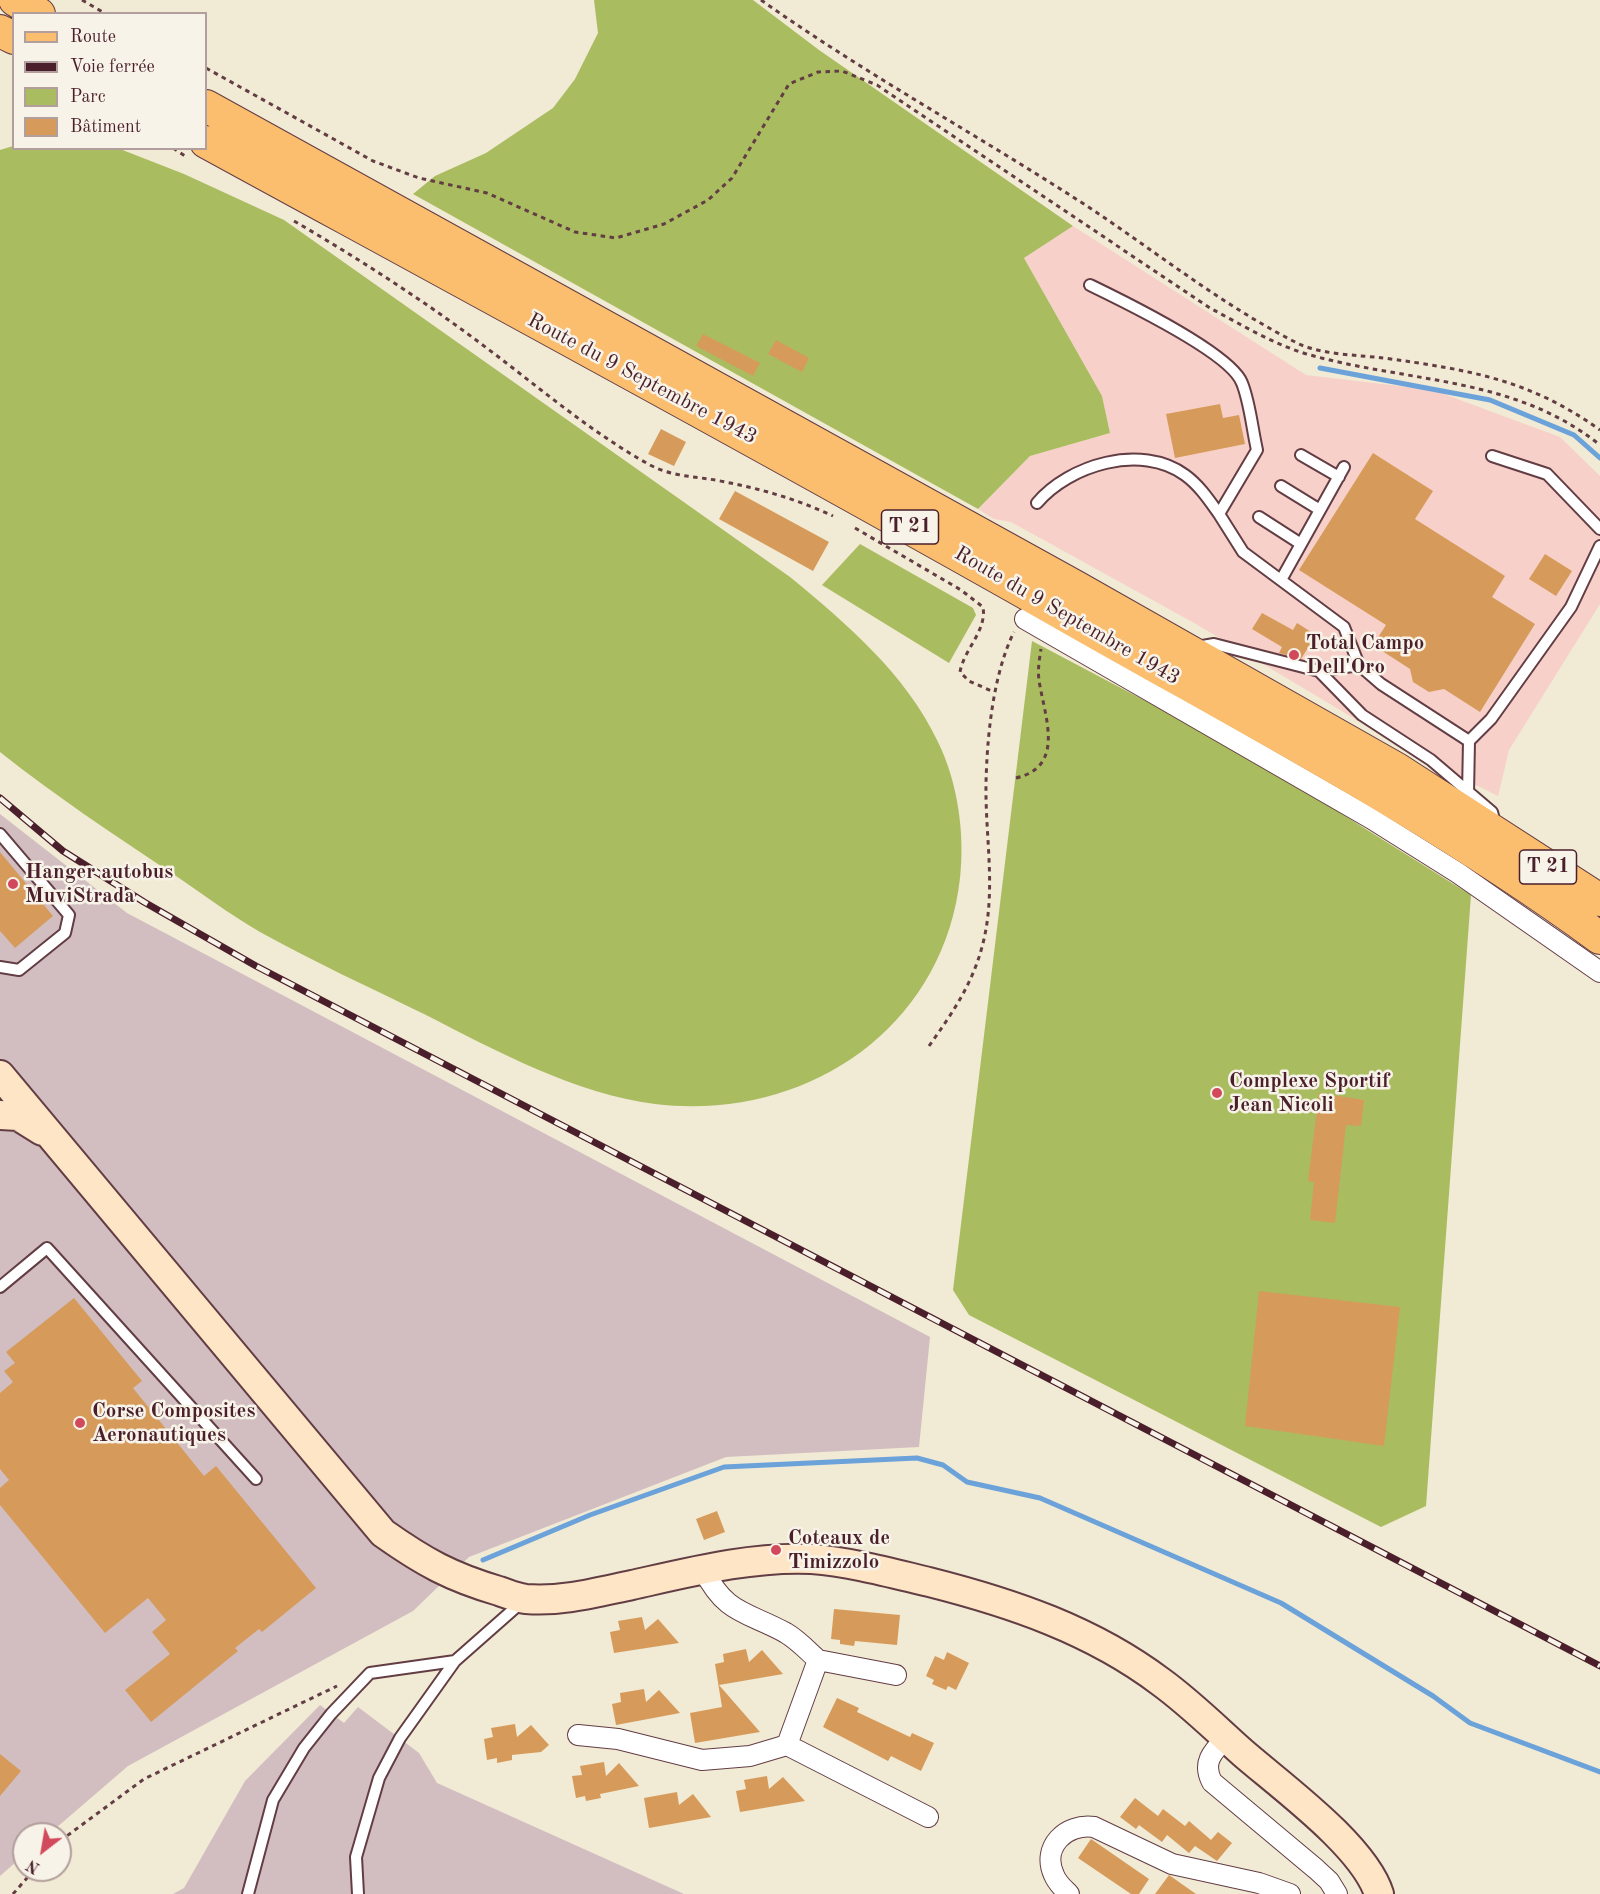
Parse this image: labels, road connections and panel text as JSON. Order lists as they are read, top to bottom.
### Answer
{
  "streets": {
    "main road": ["Route du 9 Septembre 1943", "T 21"]
  },
  "places": [
    "Total Campo Dell'Oro",
    "Hanger autobus MuviStrada",
    "Complexe Sportif Jean Nicoli",
    "Corse Composites Aeronautiques",
    "Coteaux de Timizzolo"
  ],
  "legend": [
    "Route",
    "Voie ferrée",
    "Parc",
    "Bâtiment"
  ],
  "north": "bottom left"
}
